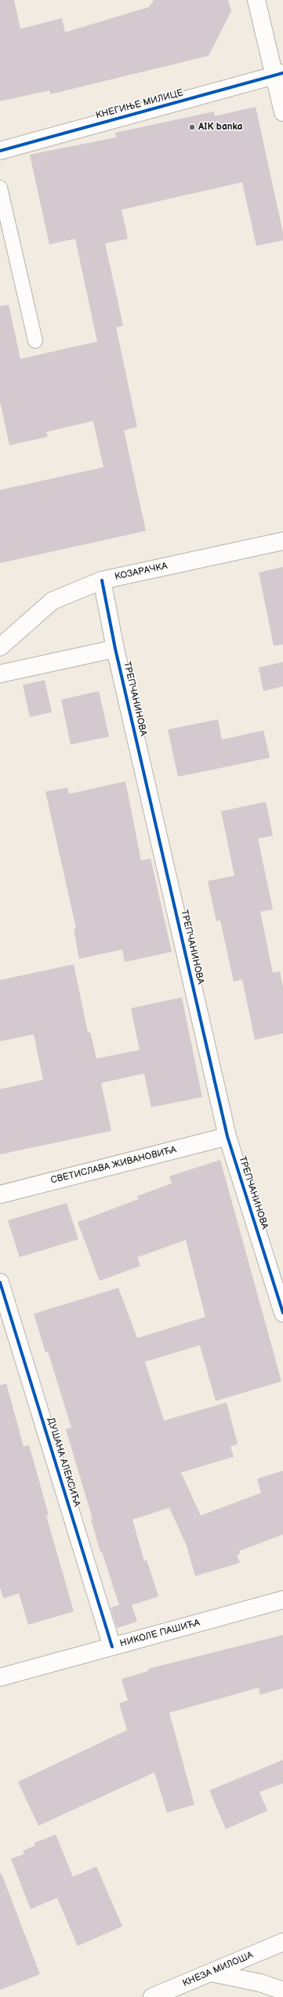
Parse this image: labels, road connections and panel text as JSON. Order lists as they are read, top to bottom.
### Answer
{
  "streets": {
    "street": [
      "КНЕГИЊЕ МИЛИЦЕ",
      "КОЗАРАЧКА",
      "ТРЕПЧАНИНОВА",
      "СВЕТИСЛАВА ЖИВАНОВИЋА",
      "ДУШАНА АЛЕКСИЋА",
      "НИКОЛЕ ПАШИЋА",
      "КНЕЗА МИЛОША"
    ]
  },
  "crossings": [
    ["КОЗАРАЧКА", "ТРЕПЧАНИНОВА"],
    ["ТРЕПЧАНИНОВА", "СВЕТИСЛАВА ЖИВАНОВИЋА"],
    ["ДУШАНА АЛЕКСИЋА", "НИКОЛЕ ПАШИЋА"]
  ],
  "places": ["AIK banka"]
}
